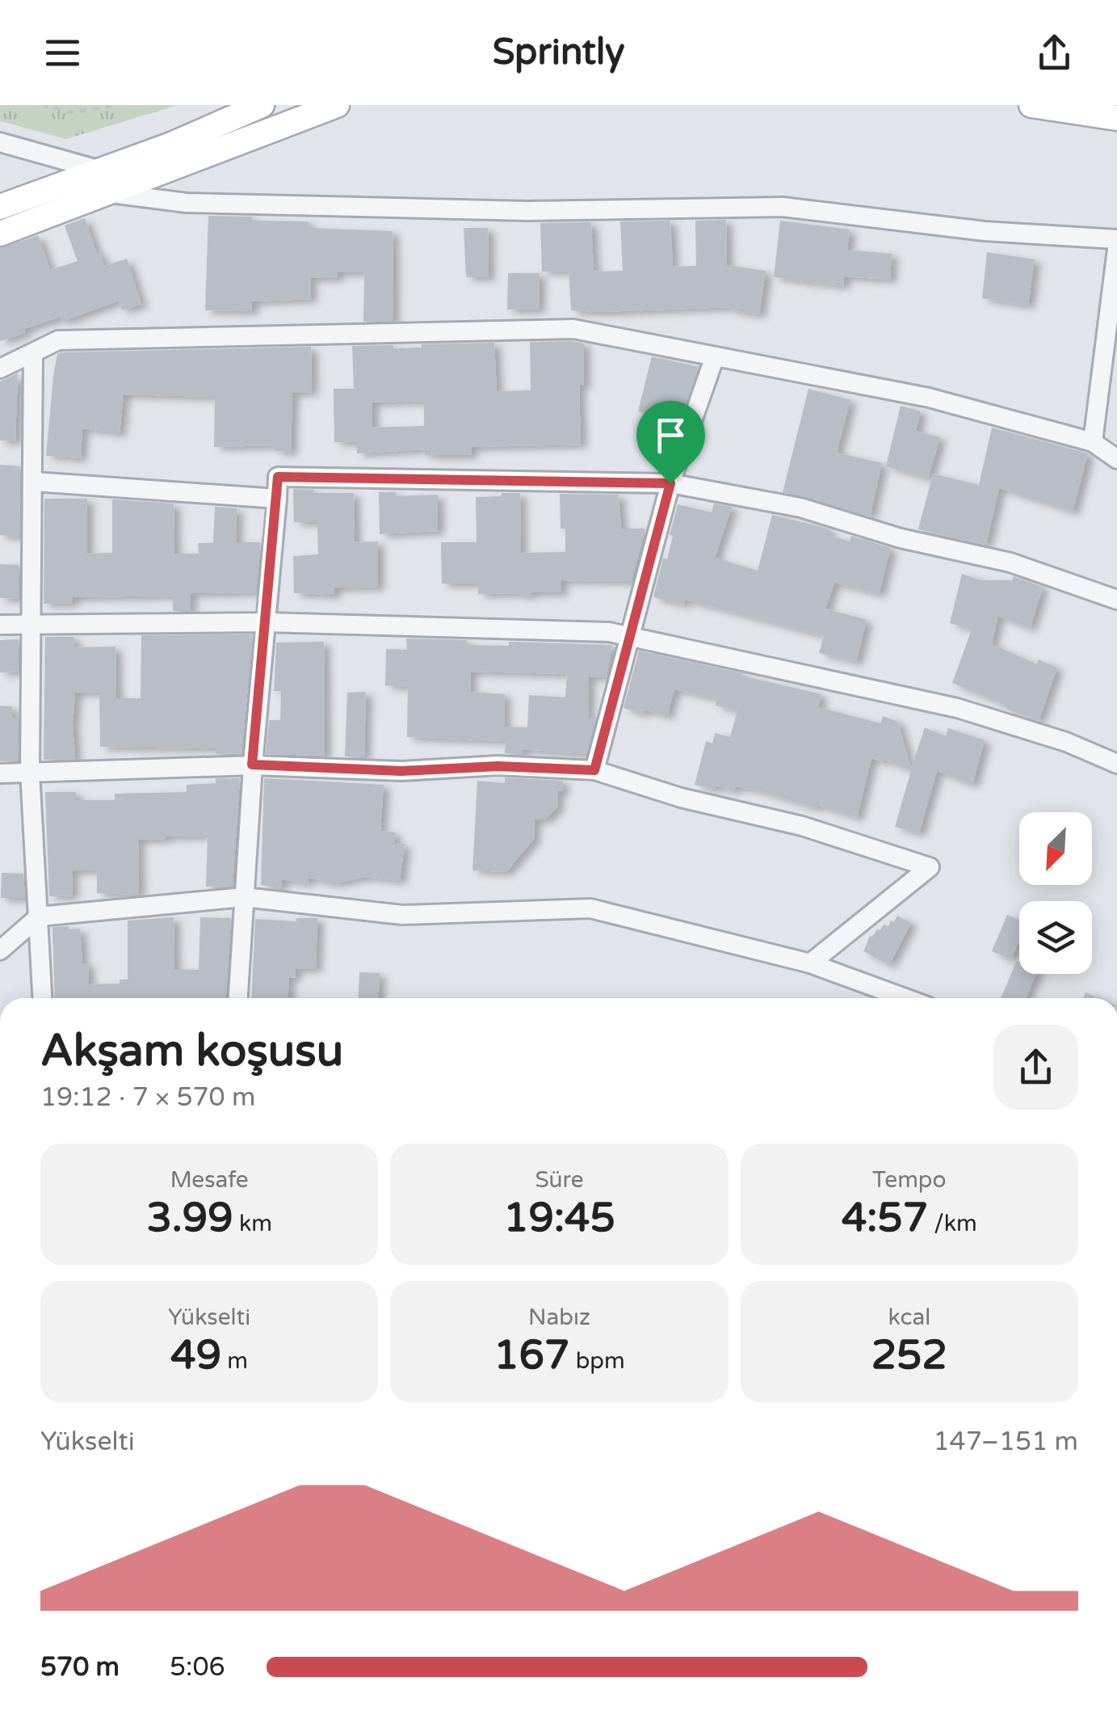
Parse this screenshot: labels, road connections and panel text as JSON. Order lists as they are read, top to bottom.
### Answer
{
  "north": "bottom left",
  "page": {
    "header": "Sprintly",
    "heading": ["Akşam koşusu", "19:12 · 7 × 570 m"],
    "stats": [
      ["Mesafe", "3.99 km"],
      ["Süre", "19:45"],
      ["Tempo", "4:57 /km"],
      ["Yükselti", "49 m"],
      ["Nabız", "167 bpm"],
      ["kcal", "252"]
    ],
    "chart": ["Yükselti", "147–151 m"],
    "list": [
      {
        "name": "570 m",
        "note": "5:06"
      }
    ]
  }
}
